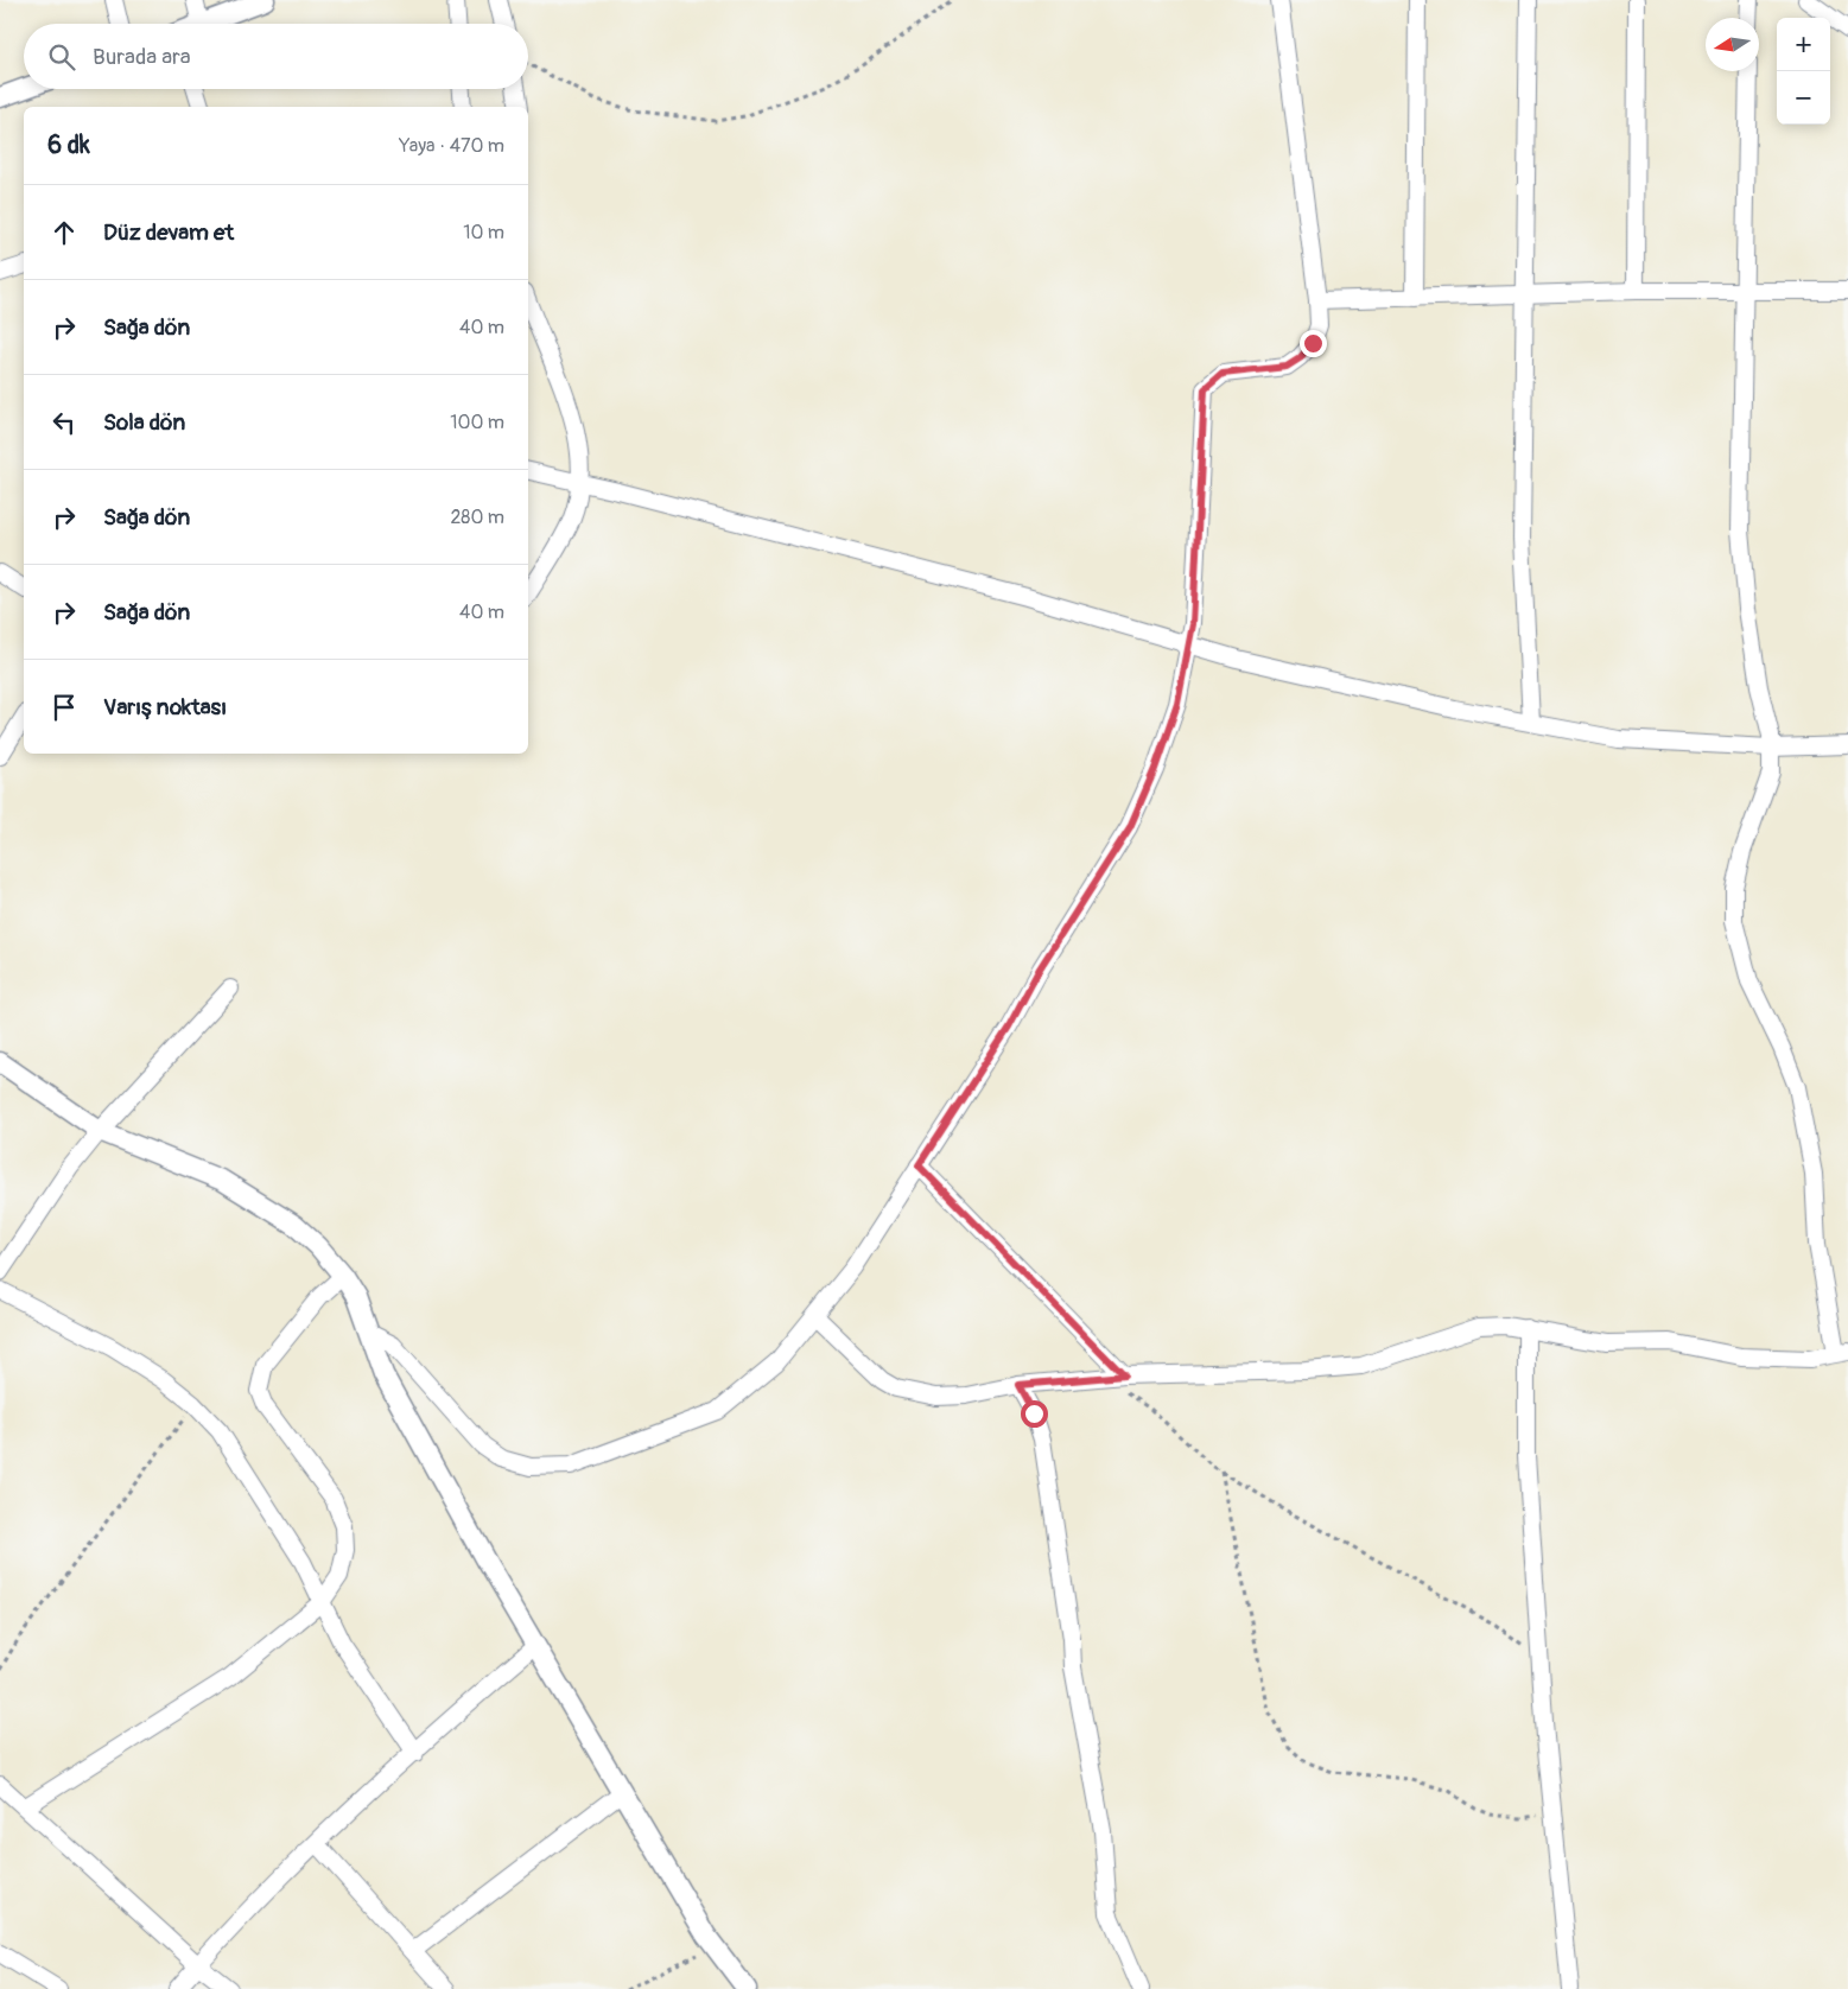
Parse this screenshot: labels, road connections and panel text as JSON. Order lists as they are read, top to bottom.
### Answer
{
  "north": "left",
  "page": {
    "map_buttons": ["+", "−"],
    "search": "Burada ara",
    "heading": ["6 dk", "Yaya · 470 m"],
    "list": [
      ["Düz devam et", "10 m"],
      ["Sağa dön", "40 m"],
      ["Sola dön", "100 m"],
      ["Sağa dön", "280 m"],
      ["Sağa dön", "40 m"],
      "Varış noktası"
    ]
  }
}
